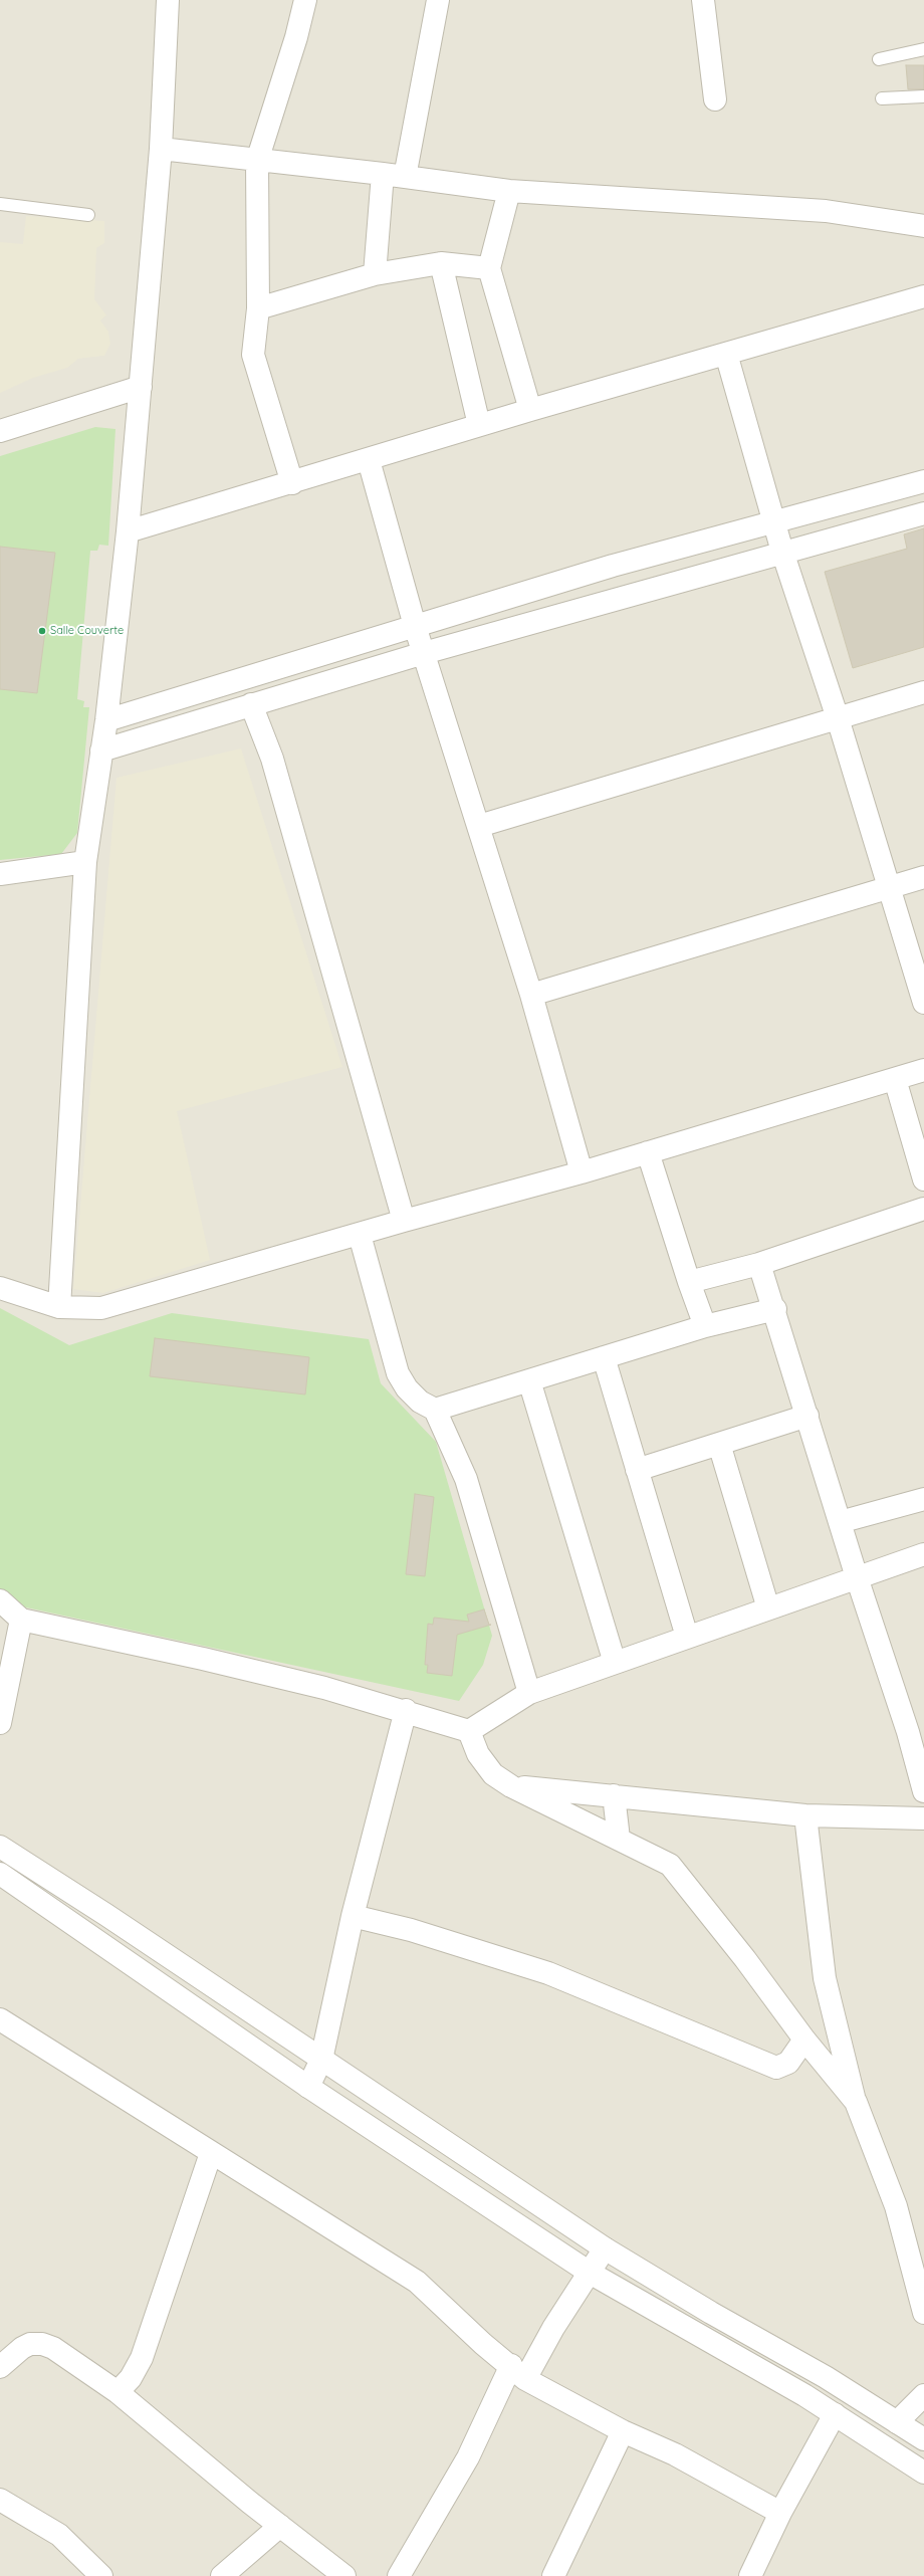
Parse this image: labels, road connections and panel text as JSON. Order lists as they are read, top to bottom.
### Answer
{
  "places": ["Salle Couverte"]
}
